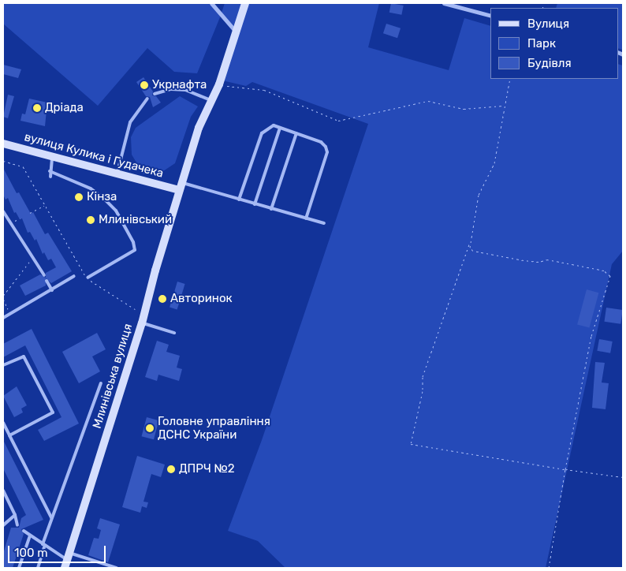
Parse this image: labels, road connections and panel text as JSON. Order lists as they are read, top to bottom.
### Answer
{
  "streets": {
    "main road": ["вулиця Кулика і Гудачека", "Млинівська вулиця"]
  },
  "crossings": [
    ["вулиця Кулика і Гудачека", "Млинівська вулиця"]
  ],
  "places": [
    "Укрнафта",
    "Дріада",
    "Кінза",
    "Млинівський",
    "Авторинок",
    "Головне управління ДСНС України",
    "ДПРЧ №2"
  ],
  "legend": ["Вулиця", "Парк", "Будівля"],
  "scale_bar": "100 m"
}
